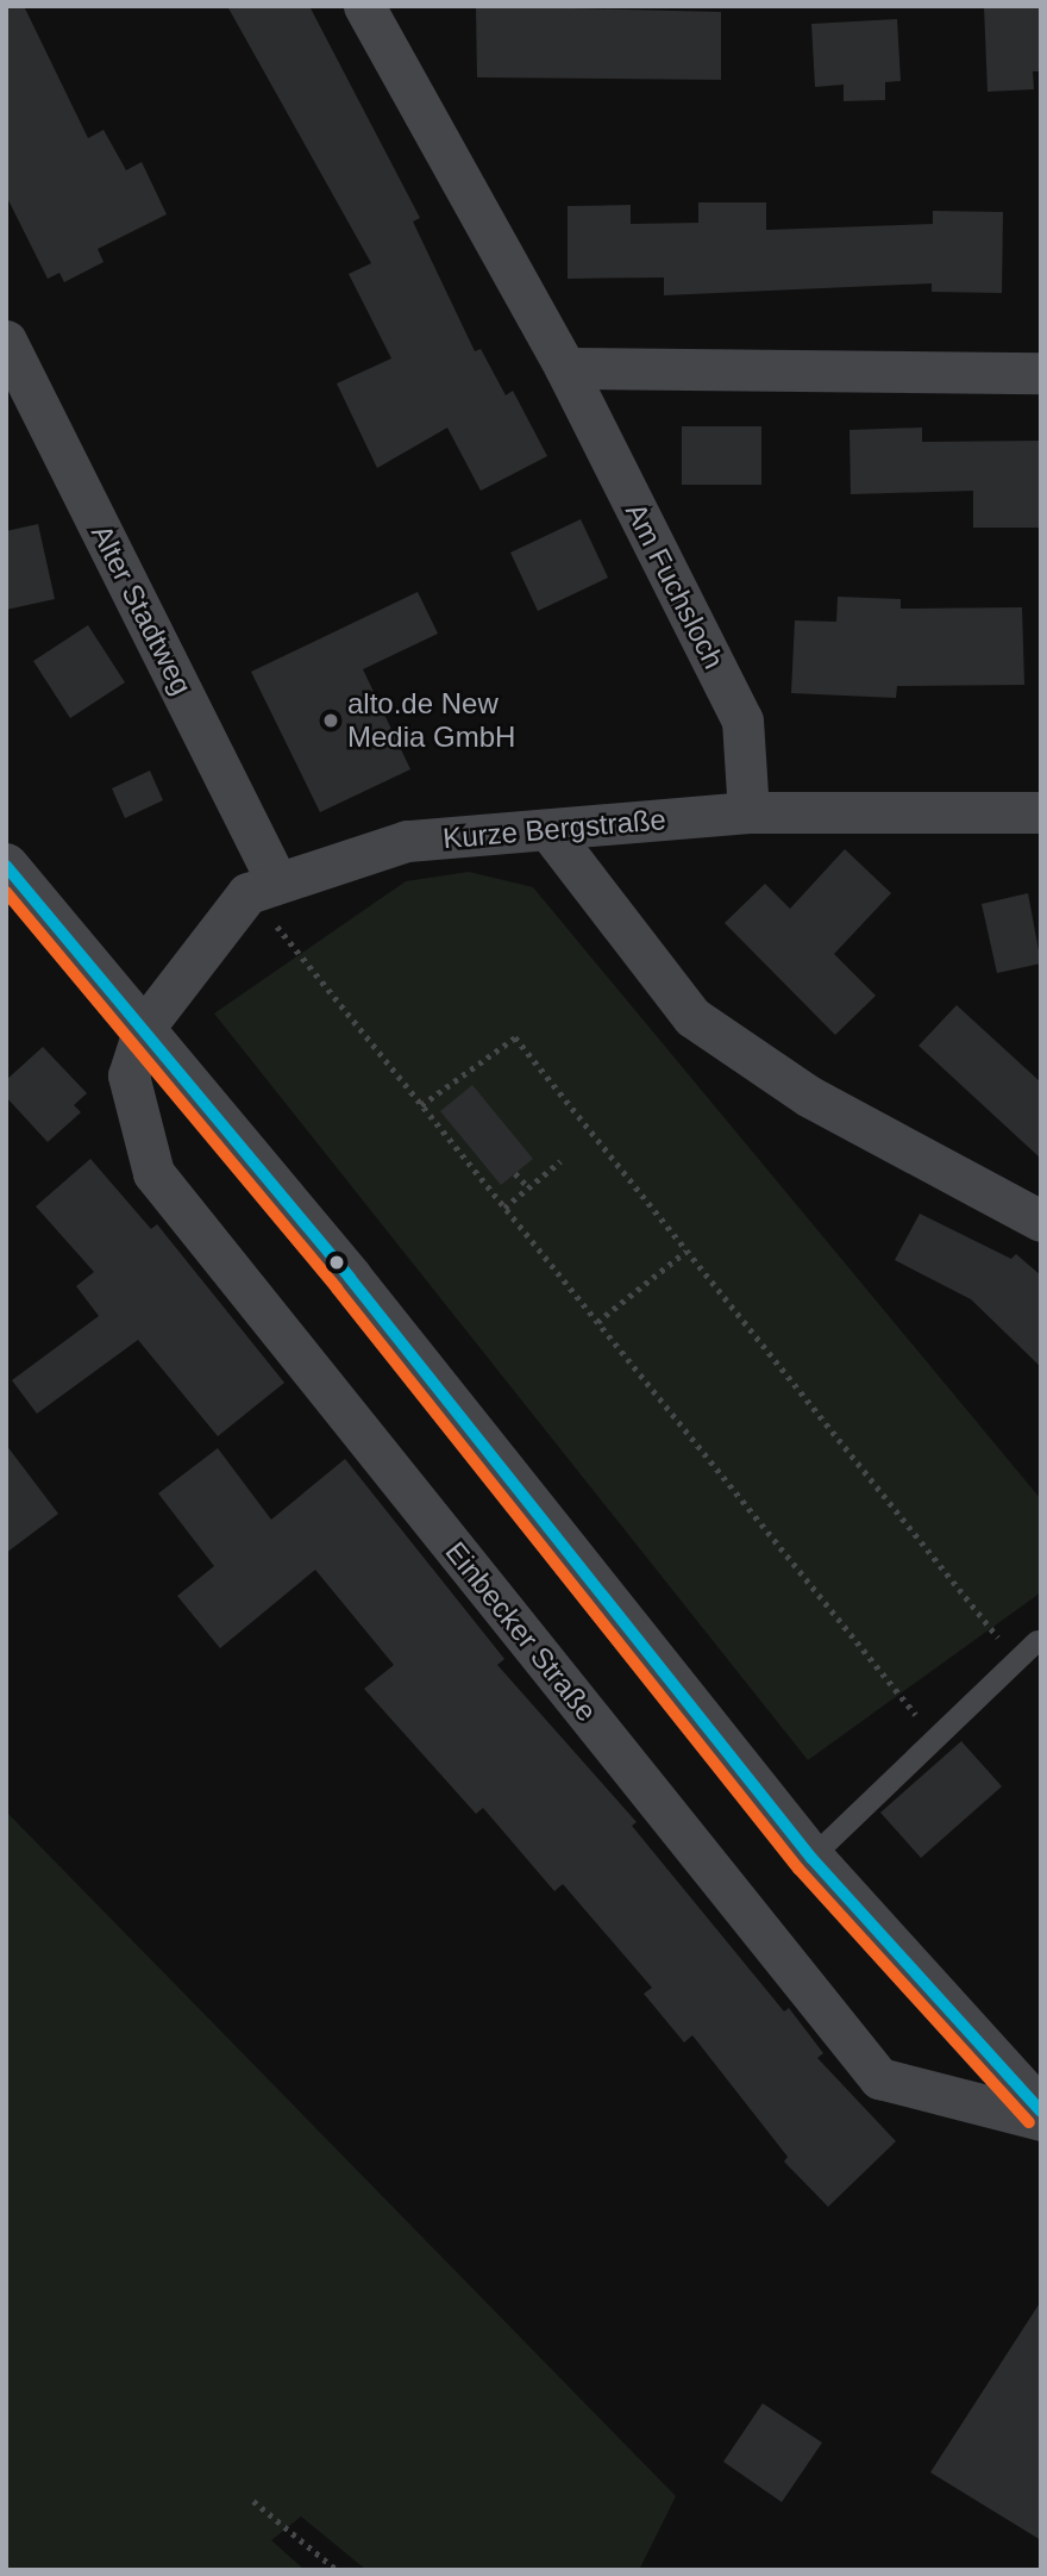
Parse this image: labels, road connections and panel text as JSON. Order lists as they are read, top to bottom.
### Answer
{
  "streets": {
    "street": [
      "Am Fuchsloch",
      "Alter Stadtweg",
      "Kurze Bergstraße",
      "Einbecker Straße"
    ]
  },
  "crossings": [
    ["Am Fuchsloch", "Kurze Bergstraße"],
    ["Alter Stadtweg", "Kurze Bergstraße"]
  ],
  "places": ["alto.de New Media GmbH"]
}
